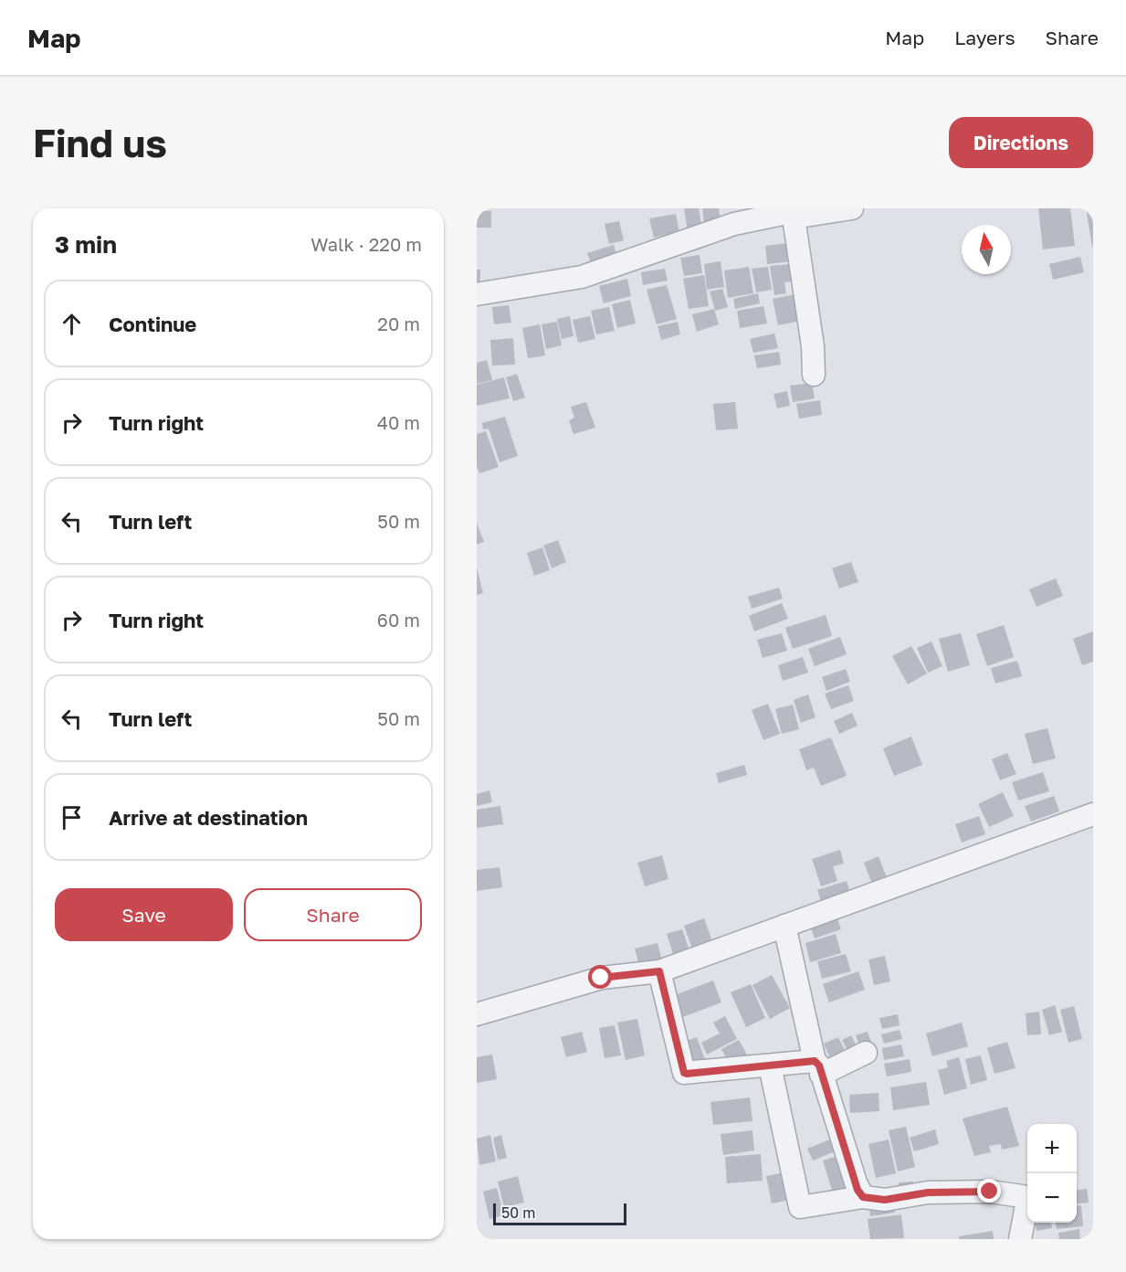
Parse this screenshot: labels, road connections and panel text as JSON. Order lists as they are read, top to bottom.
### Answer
{
  "scale_bar": "50 m",
  "north": "top",
  "page": {
    "header": "Map",
    "nav": ["Map", "Layers", "Share"],
    "buttons": [
      "Directions",
      ["Save", "Share"]
    ],
    "title": "Find us",
    "heading": ["3 min", "Walk · 220 m"],
    "list": [
      ["Continue", "20 m"],
      ["Turn right", "40 m"],
      ["Turn left", "50 m"],
      ["Turn right", "60 m"],
      ["Turn left", "50 m"],
      "Arrive at destination"
    ],
    "map_buttons": ["+", "−"],
    "scale": "50 m"
  }
}
